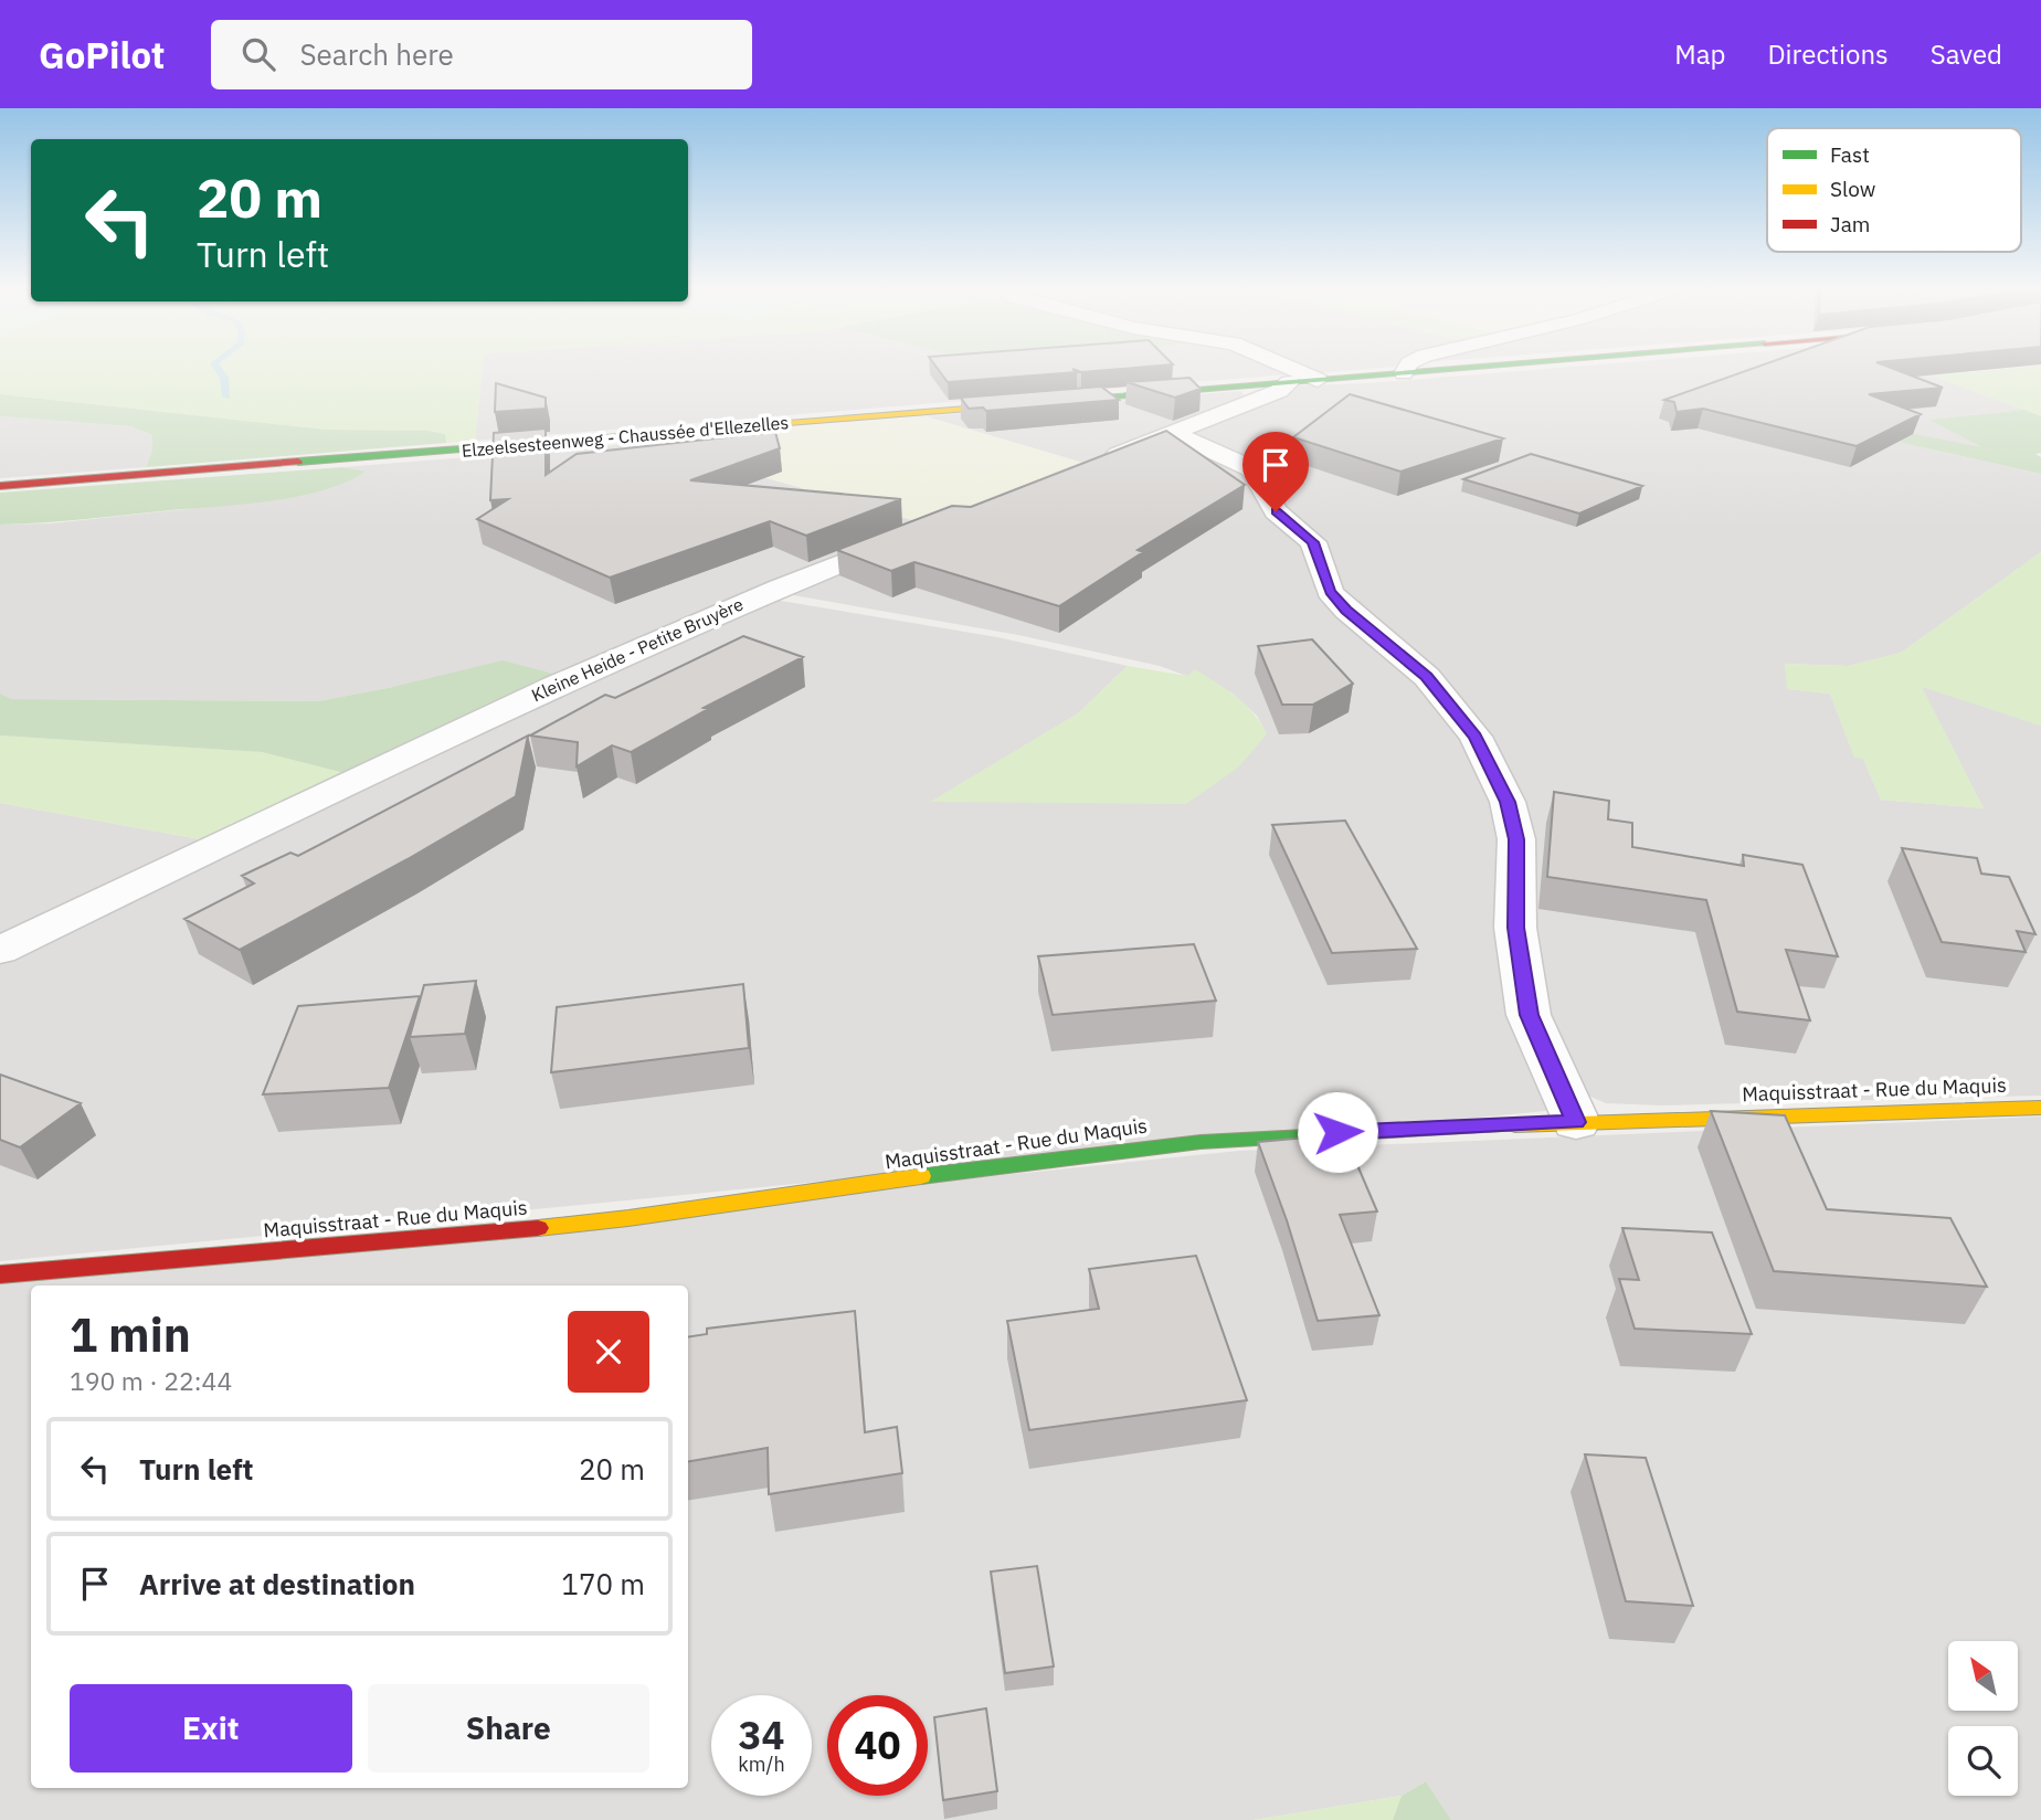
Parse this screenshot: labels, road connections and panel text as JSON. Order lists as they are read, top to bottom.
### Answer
{
  "streets": {
    "main road": ["Elzeelsesteenweg - Chaussée d'Ellezelles", "Maquisstraat - Rue du Maquis"],
    "street": ["Kleine Heide - Petite Bruyère"]
  },
  "legend": ["Fast", "Slow", "Jam"],
  "north": "top left",
  "page": {
    "header": "GoPilot",
    "search": "Search here",
    "nav": ["Map", "Directions", "Saved"],
    "turn": ["20 m", "Turn left"],
    "heading": ["1 min", "190 m · 22:44"],
    "list": [
      {
        "name": "Turn left",
        "value": "20 m"
      },
      {
        "name": "Arrive at destination",
        "value": "170 m"
      }
    ],
    "buttons": ["Exit", "Share"],
    "speed": "34 km/h",
    "limit": "40"
  }
}
